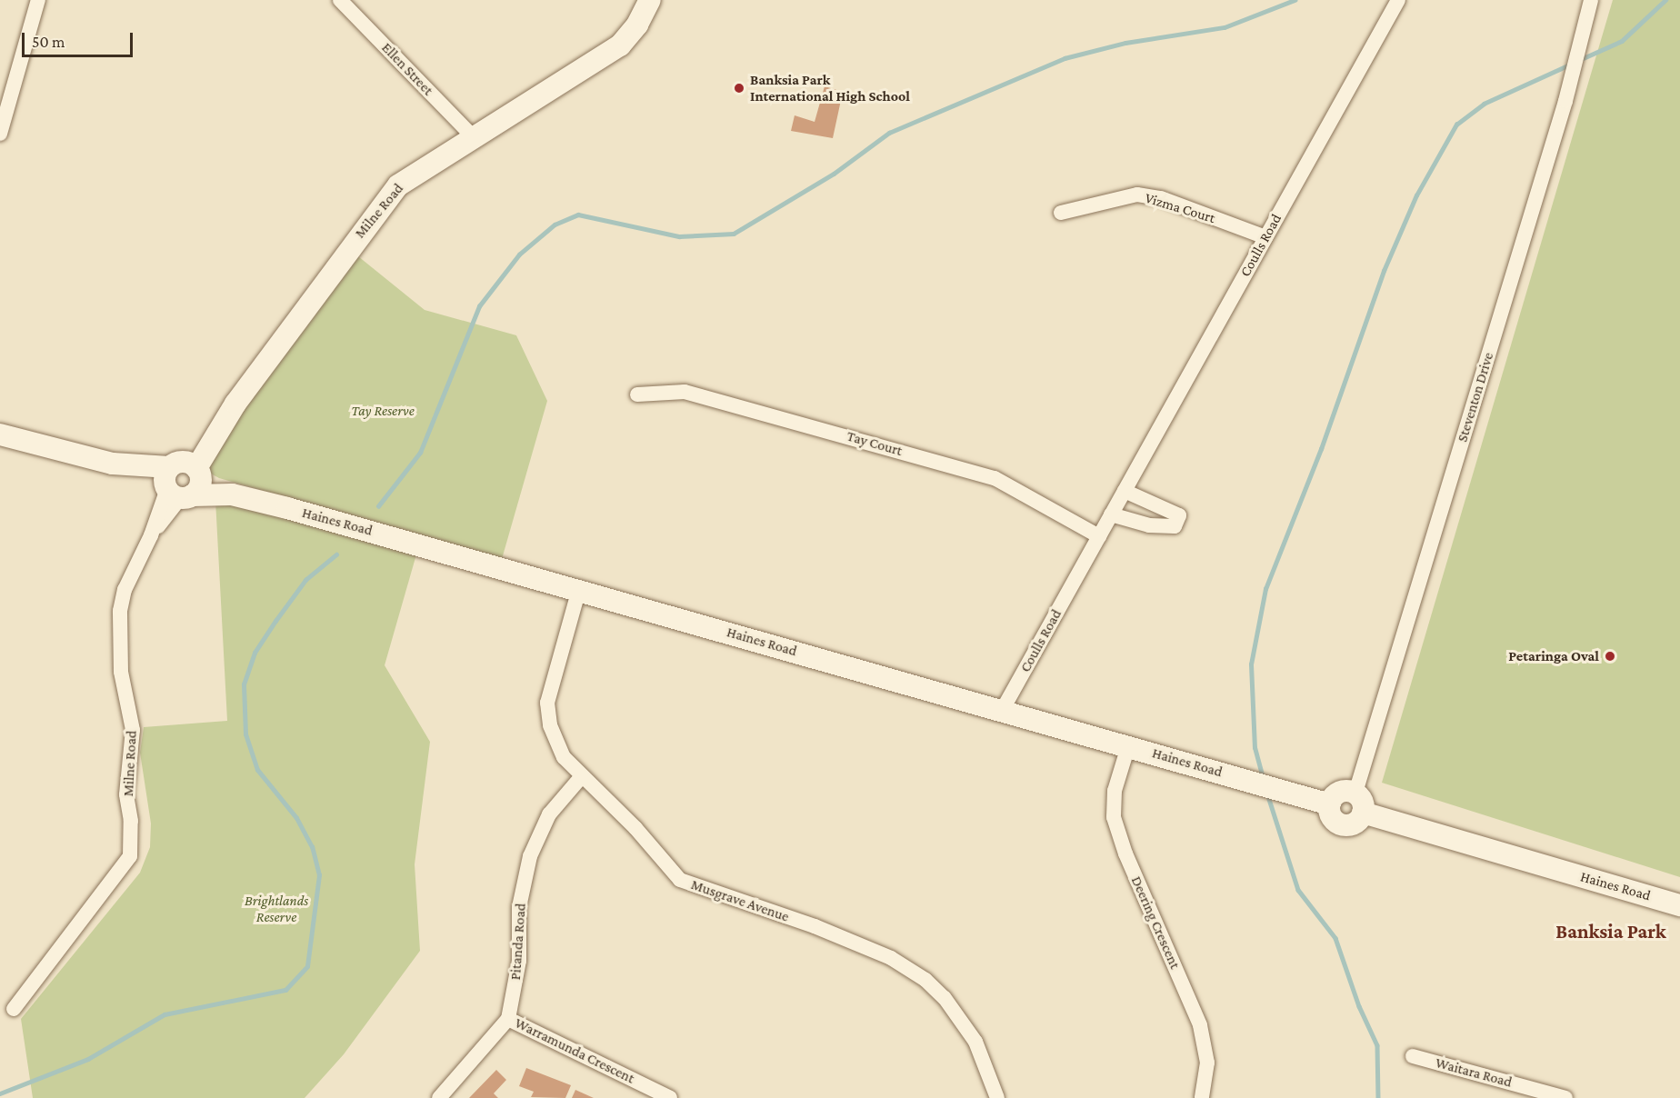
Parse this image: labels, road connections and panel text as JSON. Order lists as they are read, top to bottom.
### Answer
{
  "streets": {
    "main road": ["Milne Road", "Haines Road"],
    "street": [
      "Ellen Street",
      "Vizma Court",
      "Coulls Road",
      "Steventon Drive",
      "Tay Court",
      "Musgrave Avenue",
      "Deering Crescent",
      "Pitanda Road",
      "Warramunda Crescent",
      "Waitara Road"
    ]
  },
  "crossings": [
    ["Ellen Street", "Milne Road"],
    ["Vizma Court", "Coulls Road"],
    ["Milne Road", "Haines Road"],
    ["Coulls Road", "Tay Court"],
    ["Coulls Road", "Haines Road"],
    ["Steventon Drive", "Haines Road"],
    ["Haines Road", "Musgrave Avenue"],
    ["Haines Road", "Deering Crescent"],
    ["Musgrave Avenue", "Pitanda Road"],
    ["Pitanda Road", "Warramunda Crescent"]
  ],
  "districts": ["Banksia Park"],
  "parks": ["Tay Reserve", "Brightlands Reserve"],
  "places": ["Banksia Park International High School", "Petaringa Oval"],
  "scale_bar": "50 m"
}
